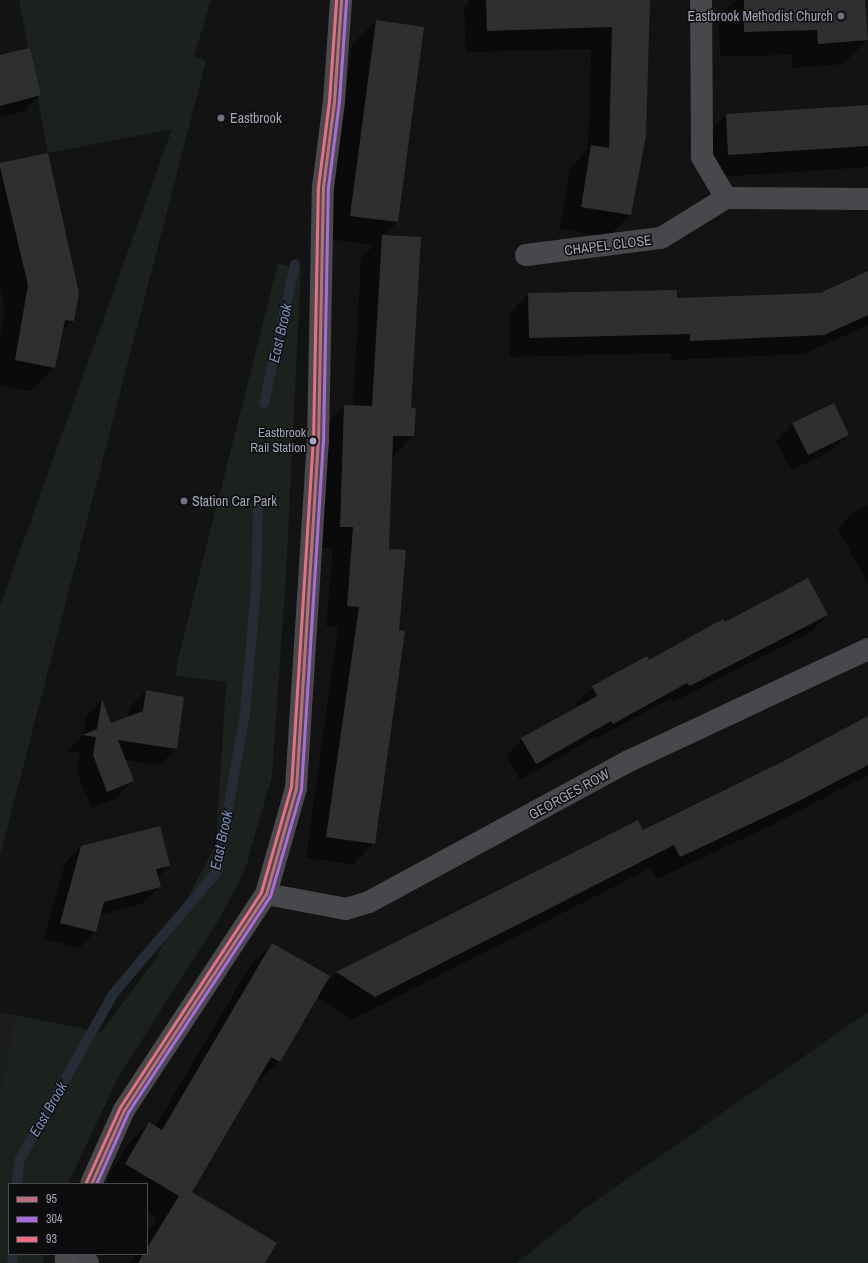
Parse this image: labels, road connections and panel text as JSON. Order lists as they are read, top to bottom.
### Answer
{
  "streets": {
    "street": ["CHAPEL CLOSE", "GEORGES ROW"]
  },
  "water": ["East Brook"],
  "places": [
    "Eastbrook Methodist Church",
    "Eastbrook",
    "Eastbrook Rail Station",
    "Station Car Park"
  ],
  "lines": ["transit line 95", "transit line 304", "transit line 93"],
  "legend": ["95", "304", "93"]
}
